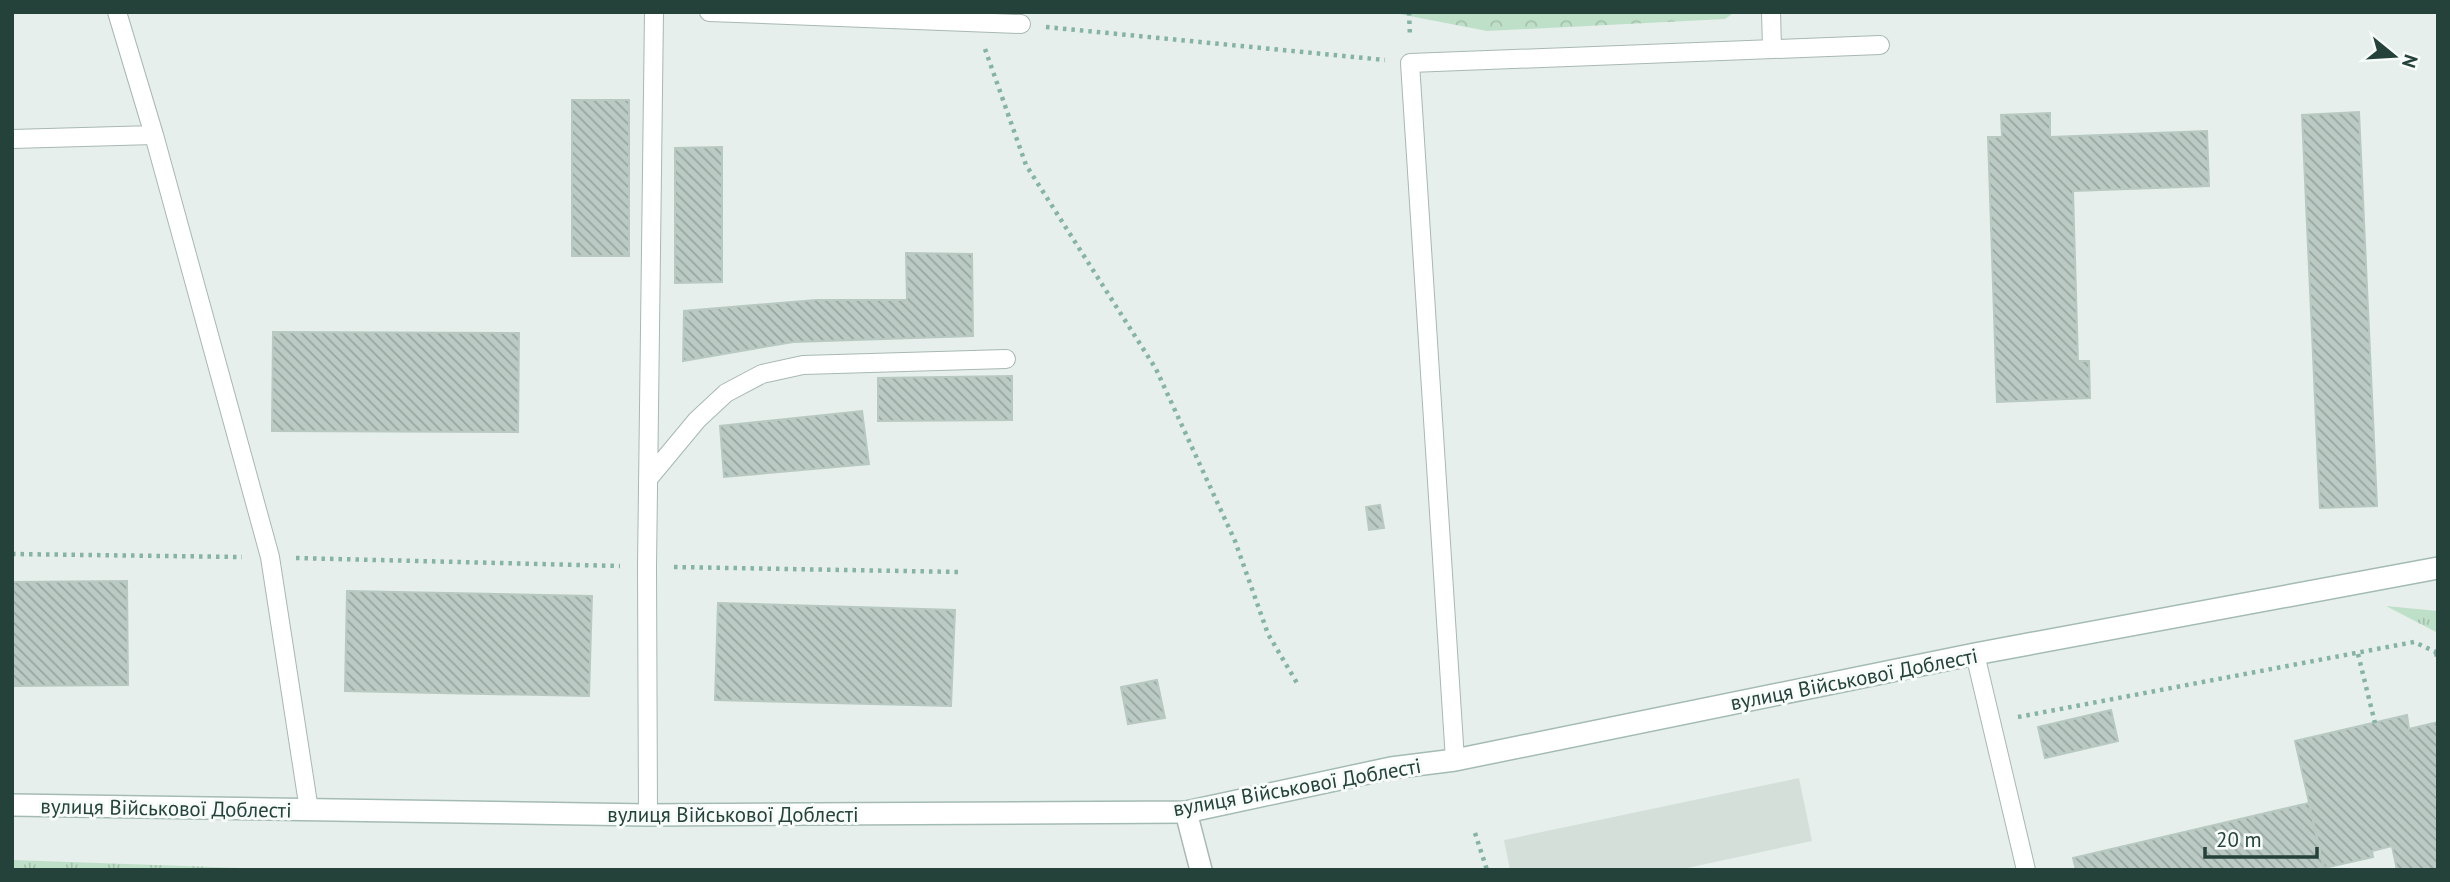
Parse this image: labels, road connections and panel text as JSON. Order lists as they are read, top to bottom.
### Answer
{
  "streets": {
    "street": ["вулиця Військової Доблесті"]
  },
  "scale_bar": "20 m",
  "north": "right"
}
